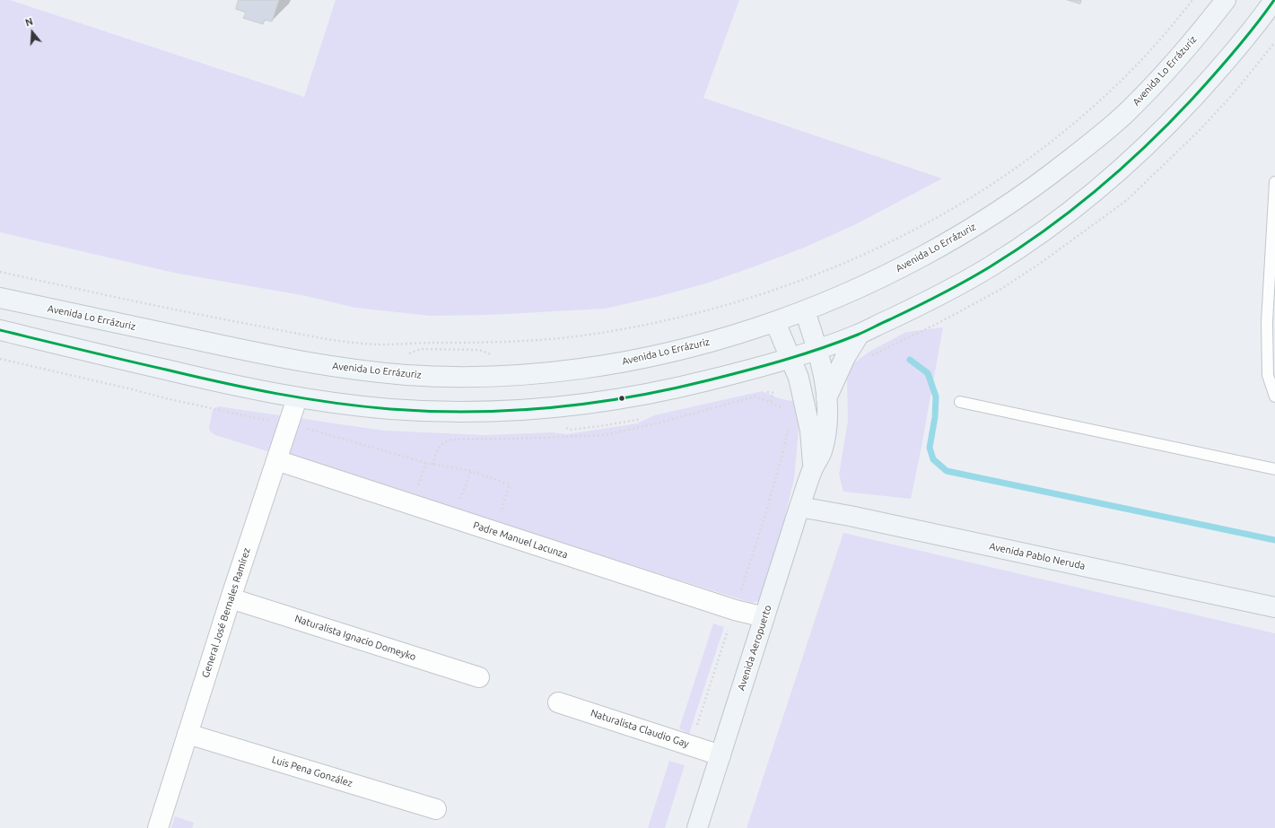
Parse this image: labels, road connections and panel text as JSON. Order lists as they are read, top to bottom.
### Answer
{
  "streets": {
    "main road": ["Avenida Lo Errázuriz", "Avenida Pablo Neruda", "Avenida Aeropuerto"],
    "street": [
      "Padre Manuel Lacunza",
      "General José Bernales Ramírez",
      "Naturalista Ignacio Domeyko",
      "Naturalista Claudio Gay",
      "Luis Pena González"
    ]
  },
  "crossings": [
    ["Avenida Lo Errázuriz", "Avenida Aeropuerto"],
    ["Padre Manuel Lacunza", "General José Bernales Ramírez"],
    ["Padre Manuel Lacunza", "Avenida Aeropuerto"],
    ["Avenida Pablo Neruda", "Avenida Aeropuerto"],
    ["General José Bernales Ramírez", "Naturalista Ignacio Domeyko"],
    ["General José Bernales Ramírez", "Luis Pena González"],
    ["Avenida Aeropuerto", "Naturalista Claudio Gay"]
  ],
  "north": "top"
}
